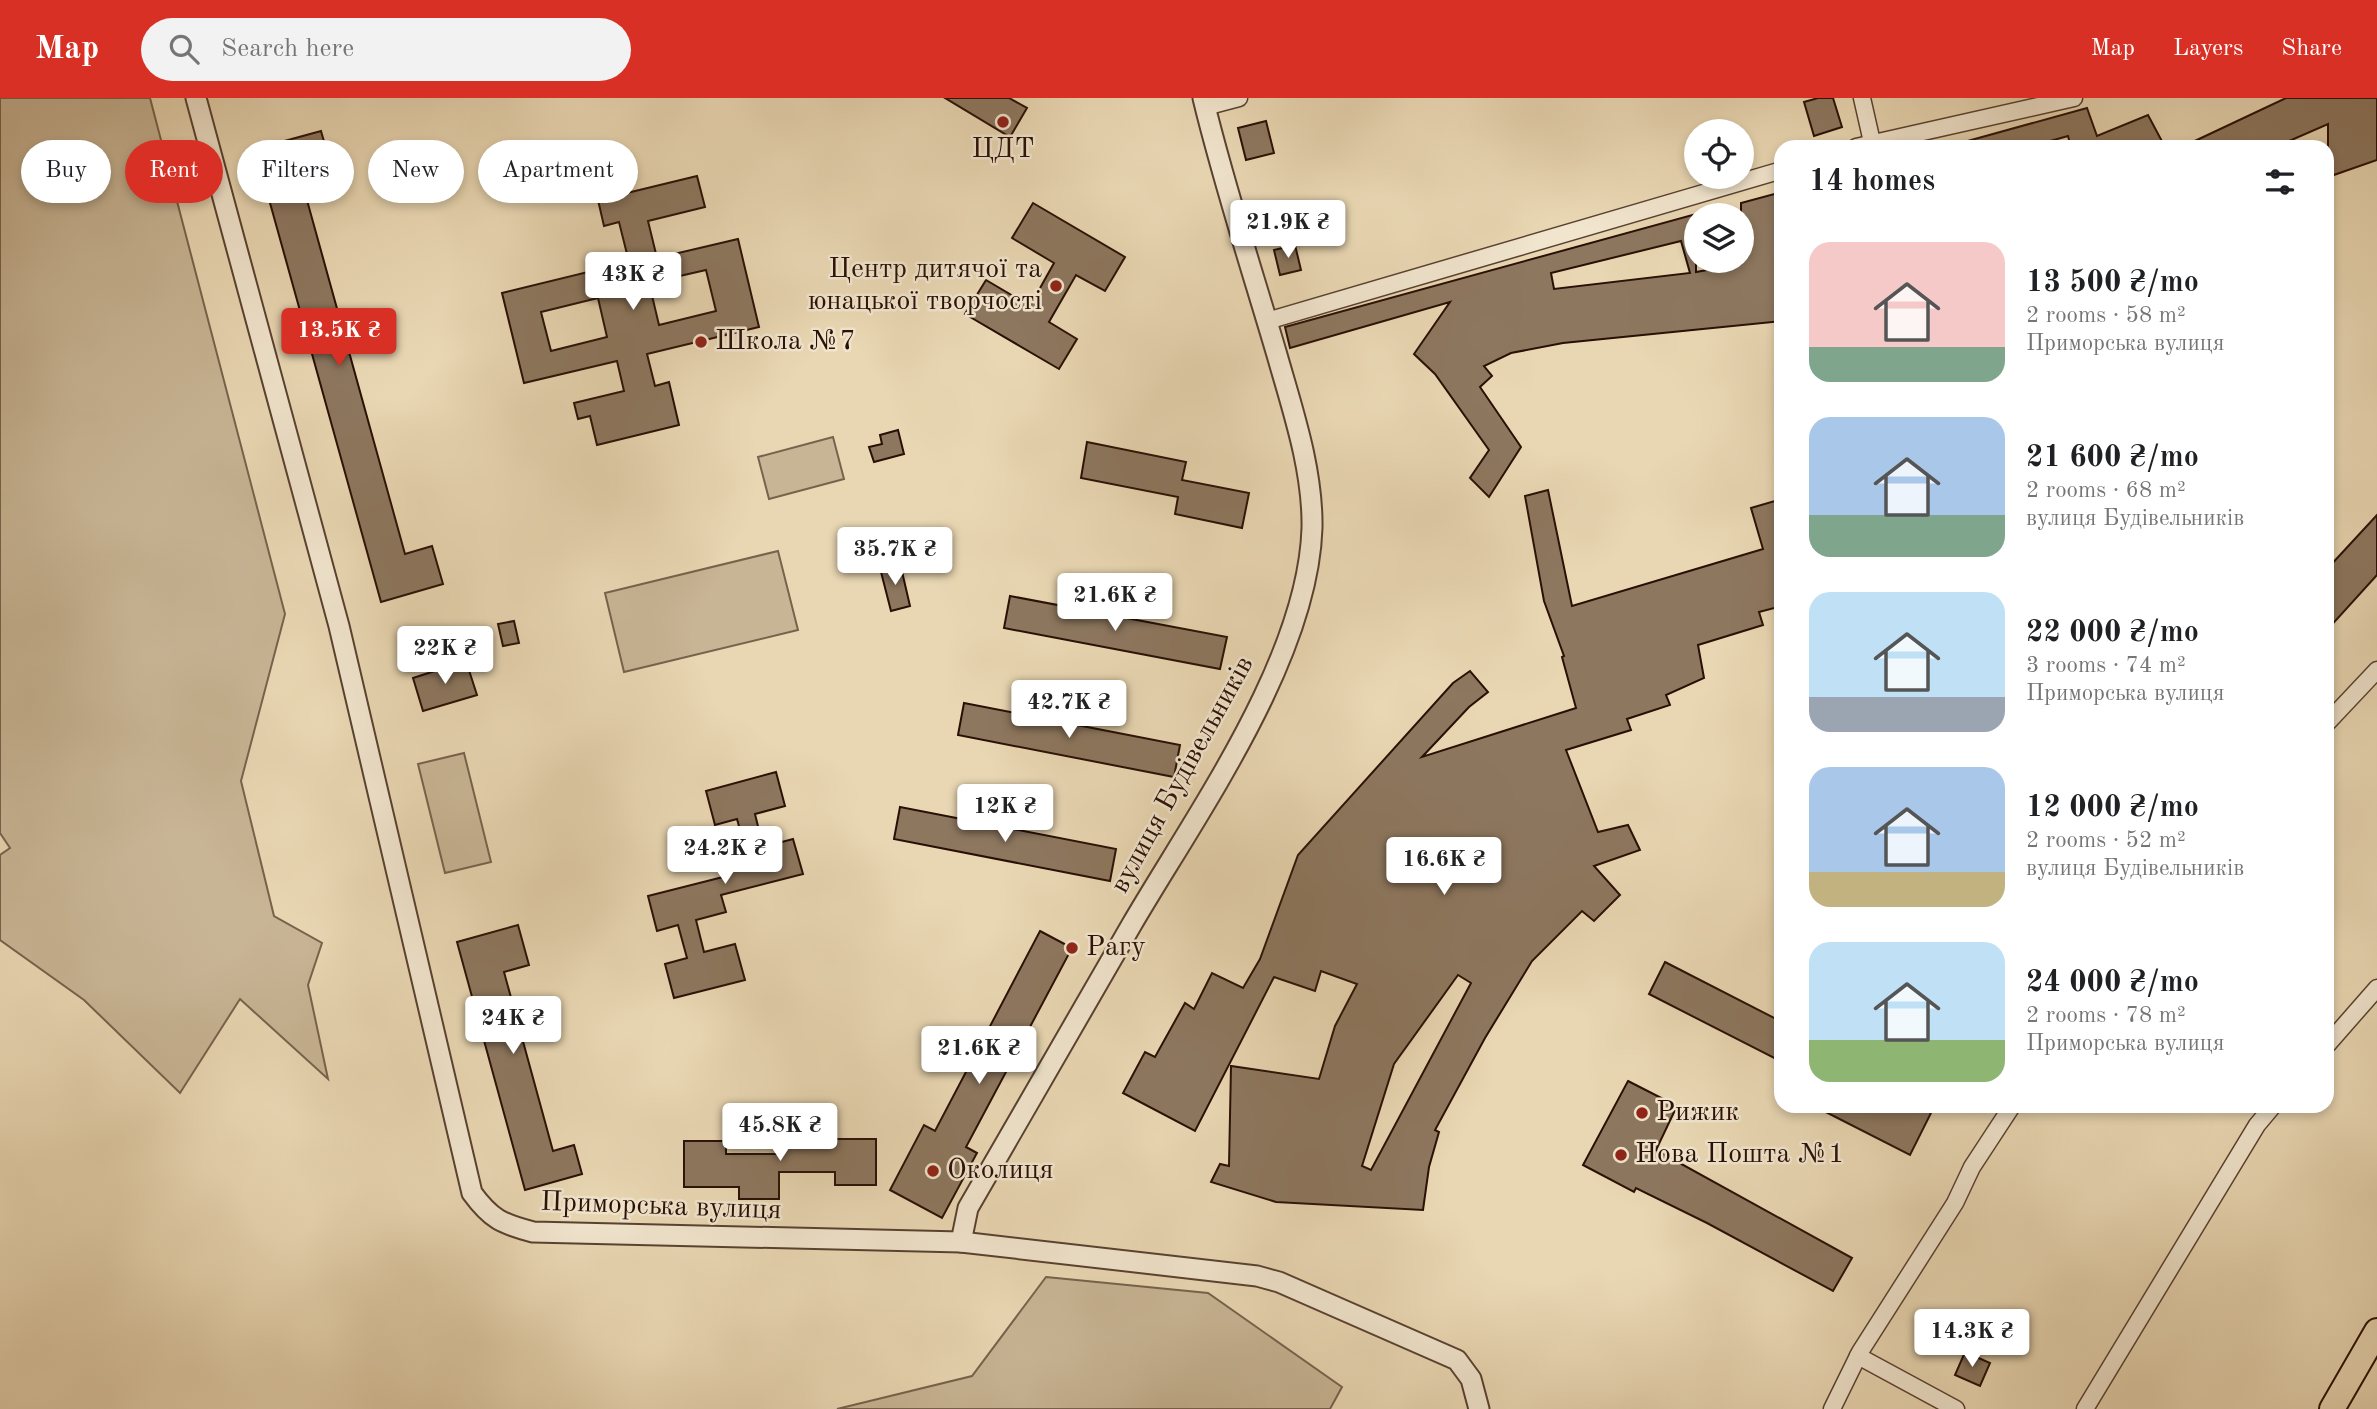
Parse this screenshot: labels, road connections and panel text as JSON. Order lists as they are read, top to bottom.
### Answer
{
  "streets": {
    "street": ["вулиця Будівельників", "Приморська вулиця"]
  },
  "crossings": [
    ["вулиця Будівельників", "Приморська вулиця"]
  ],
  "places": [
    "ЦДТ",
    "Центр дитячої та юнацької творчості",
    "Школа №7",
    "Рагу",
    "Рижик",
    "Нова Пошта №1",
    "Околиця"
  ],
  "page": {
    "header": "Map",
    "search": "Search here",
    "nav": ["Map", "Layers", "Share"],
    "chip": [
      "Buy",
      "Rent",
      "Filters",
      "New",
      "Apartment"
    ],
    "heading": "14 homes",
    "price": [
      "21.9K ₴",
      "43K ₴",
      "13.5K ₴",
      "35.7K ₴",
      "21.6K ₴",
      "22K ₴",
      "42.7K ₴",
      "12K ₴",
      "24.2K ₴",
      "16.6K ₴",
      "24K ₴",
      "21.6K ₴",
      "45.8K ₴",
      "14.3K ₴"
    ],
    "list": [
      {
        "name": "13 500 ₴/mo",
        "note": "2 rooms · 58 m² · Приморська вулиця"
      },
      {
        "name": "21 600 ₴/mo",
        "note": "2 rooms · 68 m² · вулиця Будівельників"
      },
      {
        "name": "22 000 ₴/mo",
        "note": "3 rooms · 74 m² · Приморська вулиця"
      },
      {
        "name": "12 000 ₴/mo",
        "note": "2 rooms · 52 m² · вулиця Будівельників"
      },
      {
        "name": "24 000 ₴/mo",
        "note": "2 rooms · 78 m² · Приморська вулиця"
      }
    ]
  }
}
